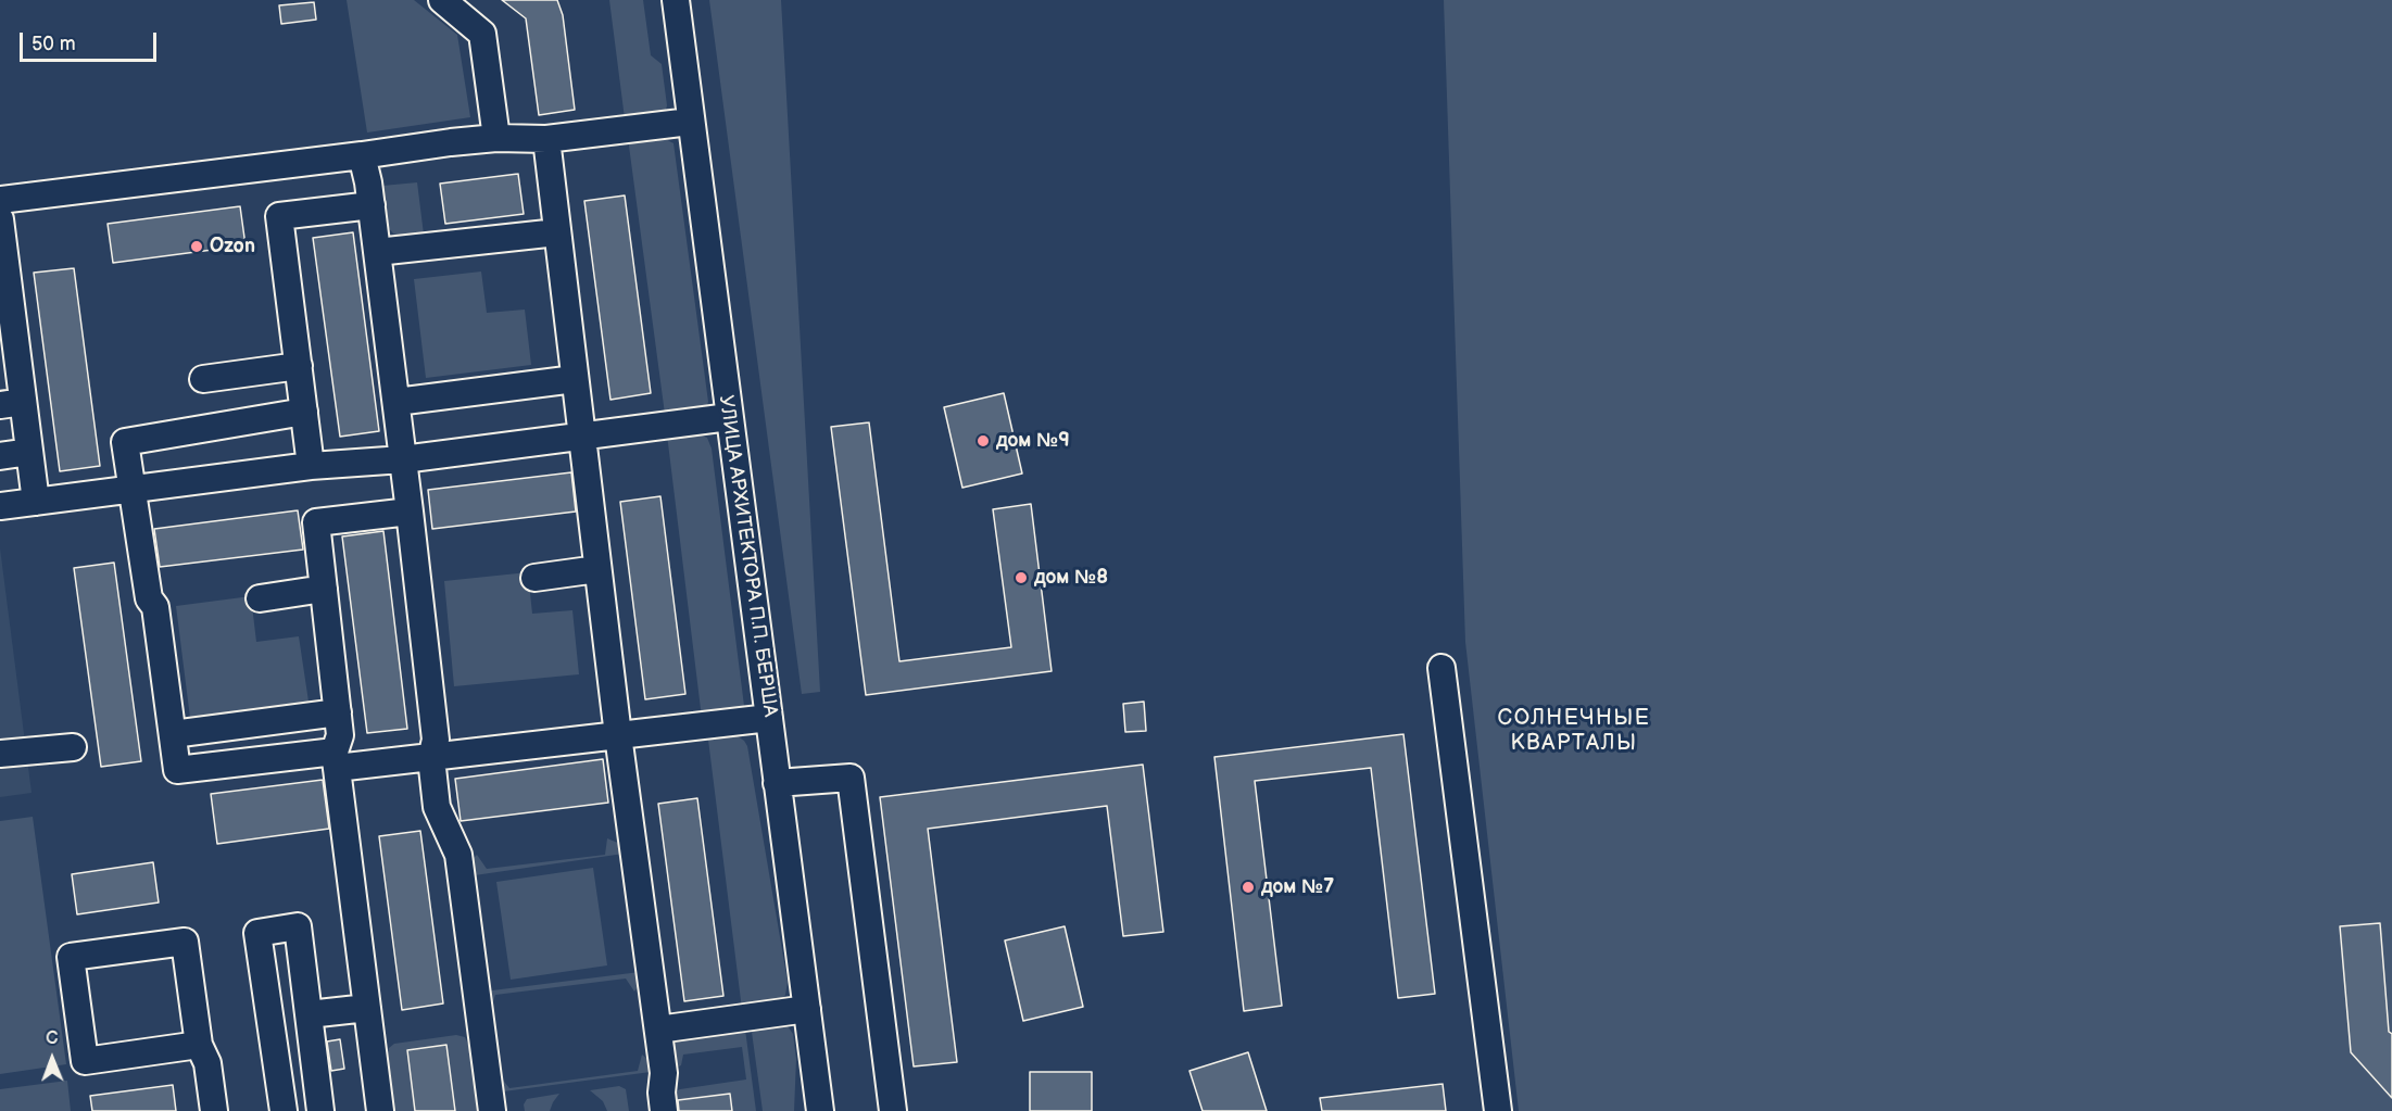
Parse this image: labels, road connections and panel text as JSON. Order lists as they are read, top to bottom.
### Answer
{
  "streets": {
    "street": ["УЛИЦА АРХИТЕКТОРА П.П. БЕРША"]
  },
  "districts": ["СОЛНЕЧНЫЕ КВАРТАЛЫ"],
  "places": [
    "Ozon",
    "дом №9",
    "дом №8",
    "дом №7"
  ],
  "scale_bar": "50 m",
  "north": "top"
}
